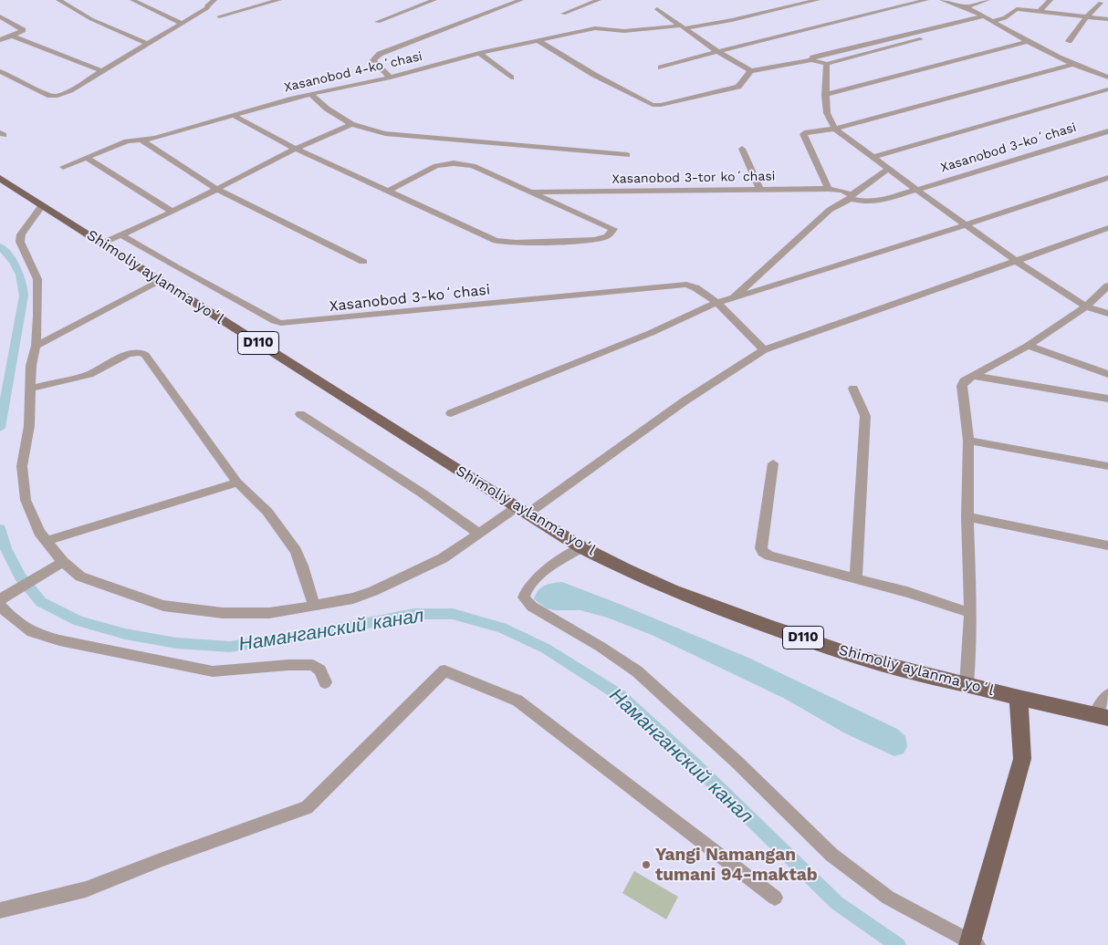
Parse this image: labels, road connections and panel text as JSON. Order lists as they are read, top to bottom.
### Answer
{
  "streets": {
    "main road": ["Shimoliy aylanma yoʻl", "D110"],
    "street": ["Xasanobod 4-koʻchasi", "Xasanobod 3-koʻchasi", "Xasanobod 3-tor koʻchasi"]
  },
  "crossings": [
    ["Xasanobod 3-koʻchasi", "Xasanobod 3-tor koʻchasi"]
  ],
  "water": ["Наманганский канал"],
  "places": ["Yangi Namangan tumani 94-maktab"]
}
